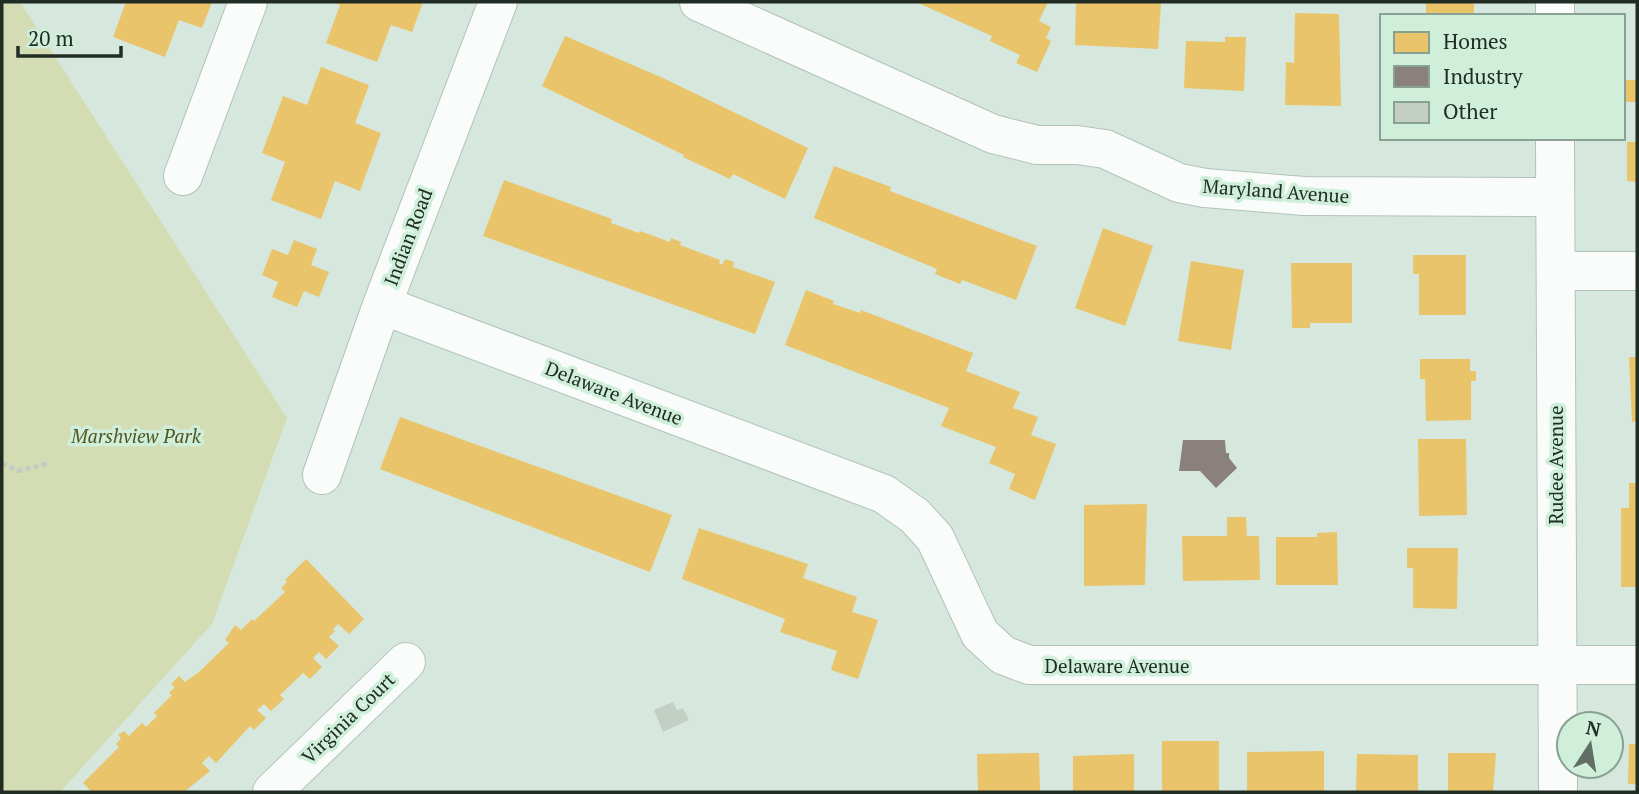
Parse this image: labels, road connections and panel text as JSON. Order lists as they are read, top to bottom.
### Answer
{
  "streets": {
    "street": [
      "Maryland Avenue",
      "Indian Road",
      "Delaware Avenue",
      "Rudee Avenue",
      "Virginia Court"
    ]
  },
  "crossings": [
    ["Maryland Avenue", "Rudee Avenue"],
    ["Indian Road", "Delaware Avenue"],
    ["Delaware Avenue", "Rudee Avenue"]
  ],
  "parks": ["Marshview Park"],
  "legend": ["Homes", "Industry", "Other"],
  "scale_bar": "20 m",
  "north": "top"
}
